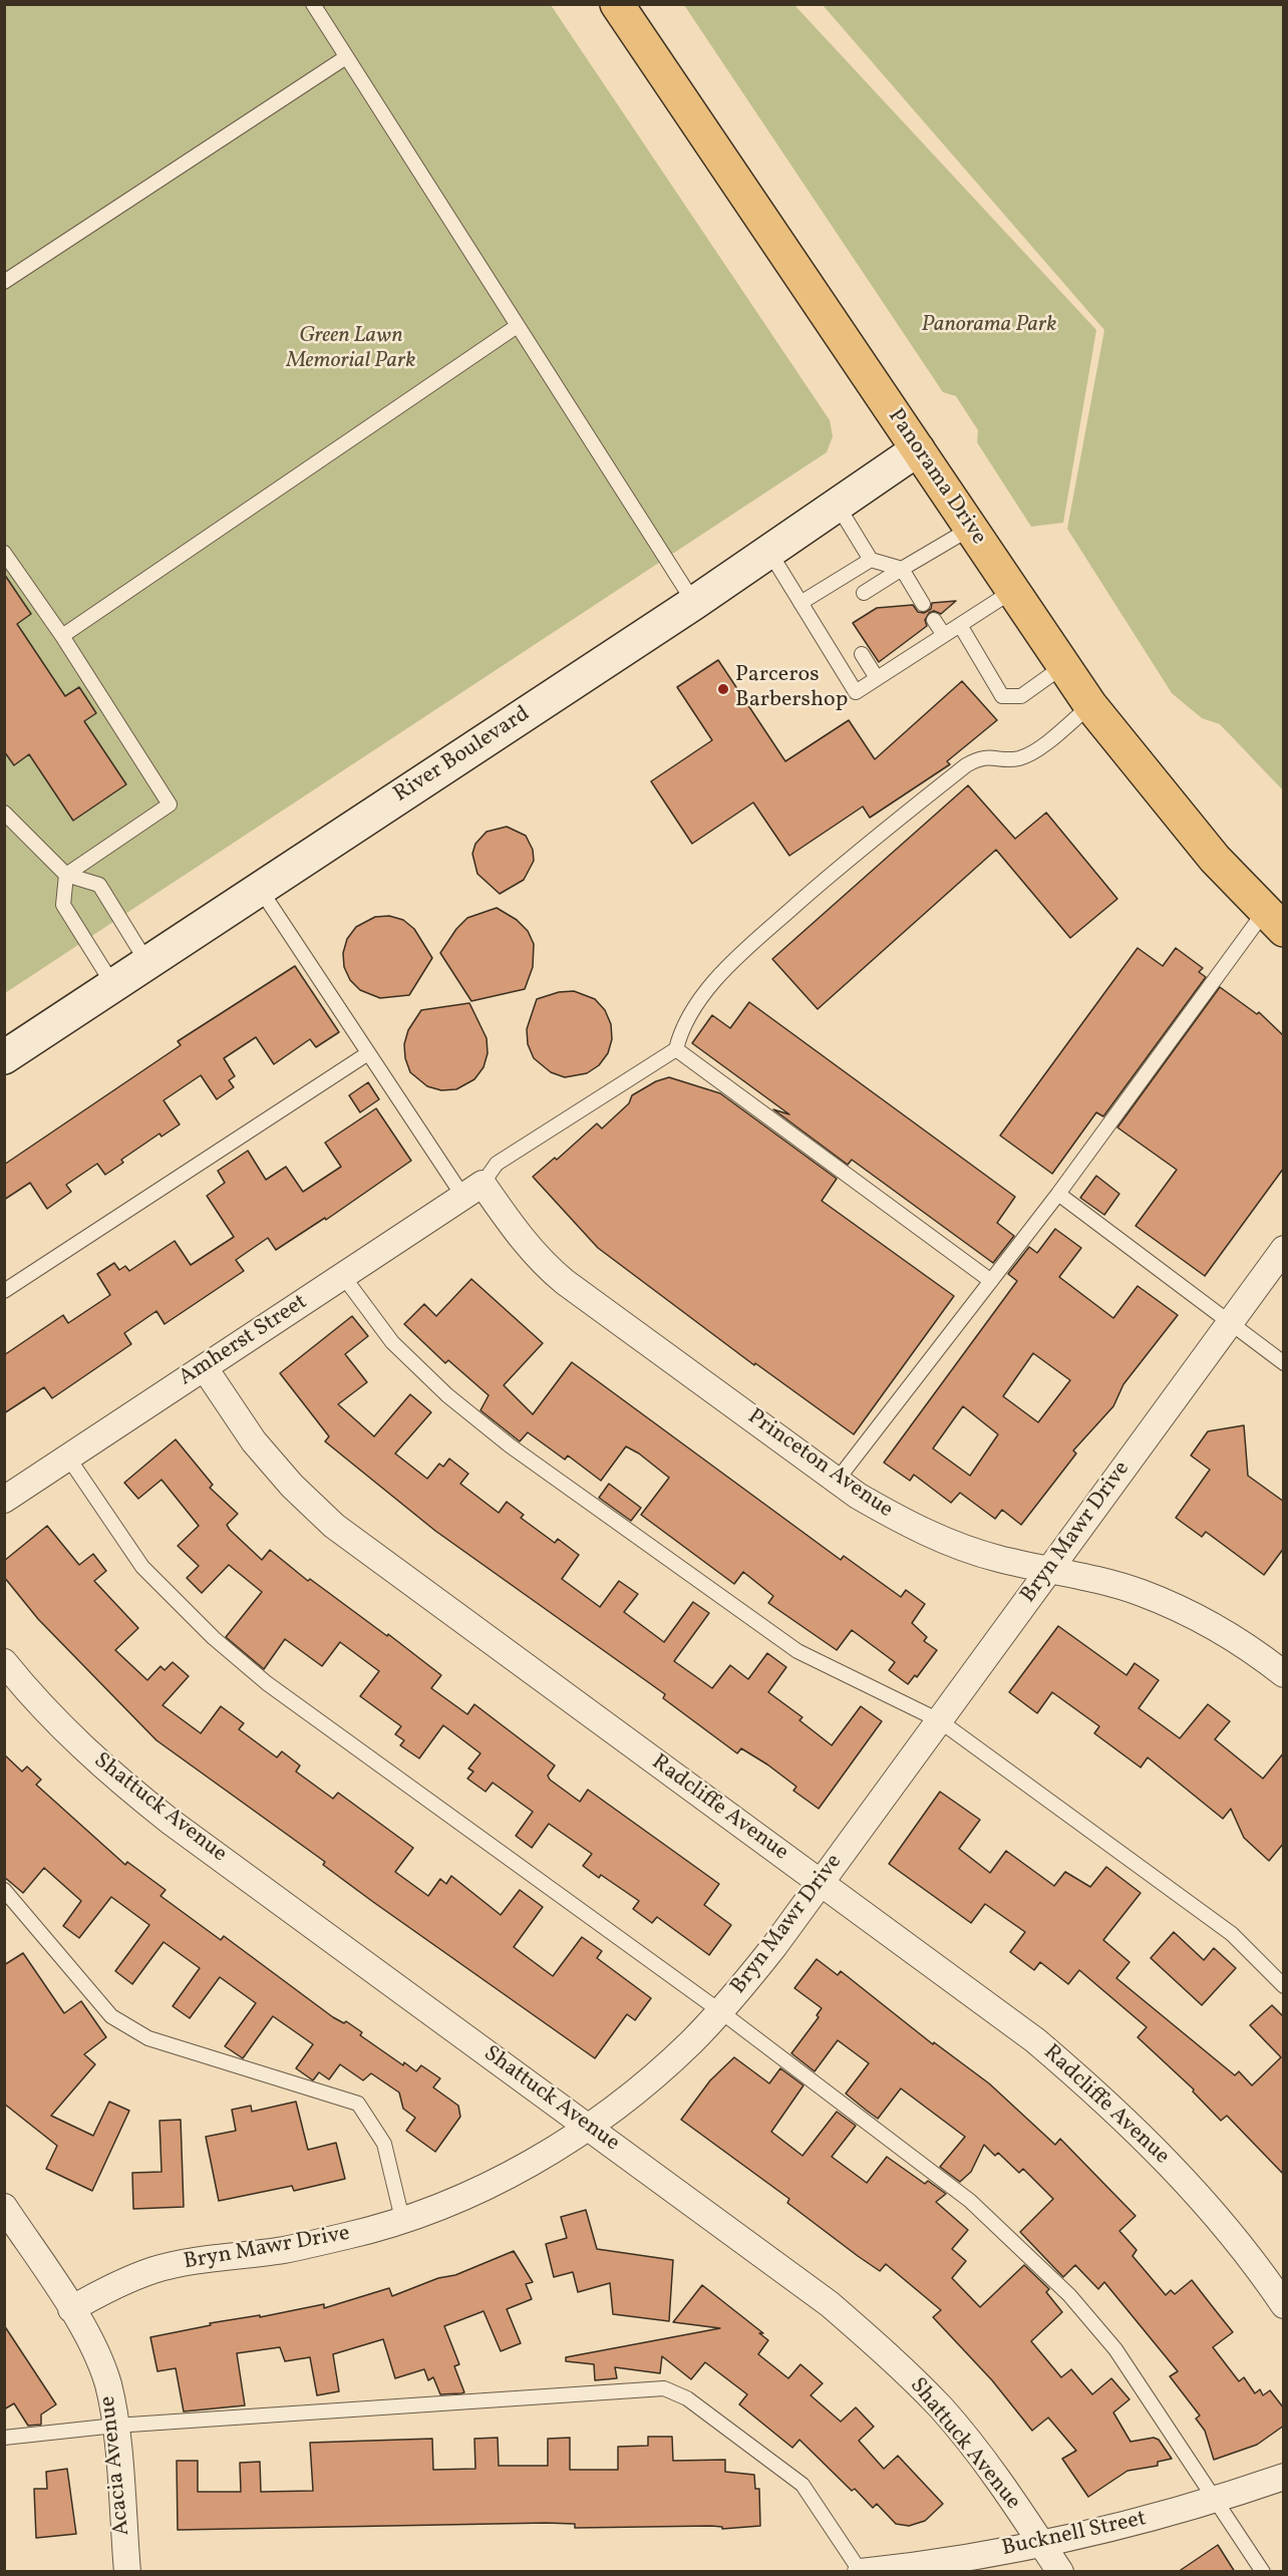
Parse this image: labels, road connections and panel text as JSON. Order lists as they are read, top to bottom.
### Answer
{
  "streets": {
    "main road": ["Panorama Drive", "River Boulevard"],
    "street": [
      "Amherst Street",
      "Princeton Avenue",
      "Bryn Mawr Drive",
      "Shattuck Avenue",
      "Radcliffe Avenue",
      "Acacia Avenue",
      "Bucknell Street"
    ]
  },
  "crossings": [
    ["Panorama Drive", "River Boulevard"],
    ["Amherst Street", "Princeton Avenue"],
    ["Amherst Street", "Radcliffe Avenue"],
    ["Princeton Avenue", "Bryn Mawr Drive"],
    ["Bryn Mawr Drive", "Shattuck Avenue"],
    ["Bryn Mawr Drive", "Radcliffe Avenue"],
    ["Bryn Mawr Drive", "Acacia Avenue"],
    ["Shattuck Avenue", "Bucknell Street"]
  ],
  "parks": ["Panorama Park", "Green Lawn Memorial Park"],
  "places": ["Parceros Barbershop"]
}
